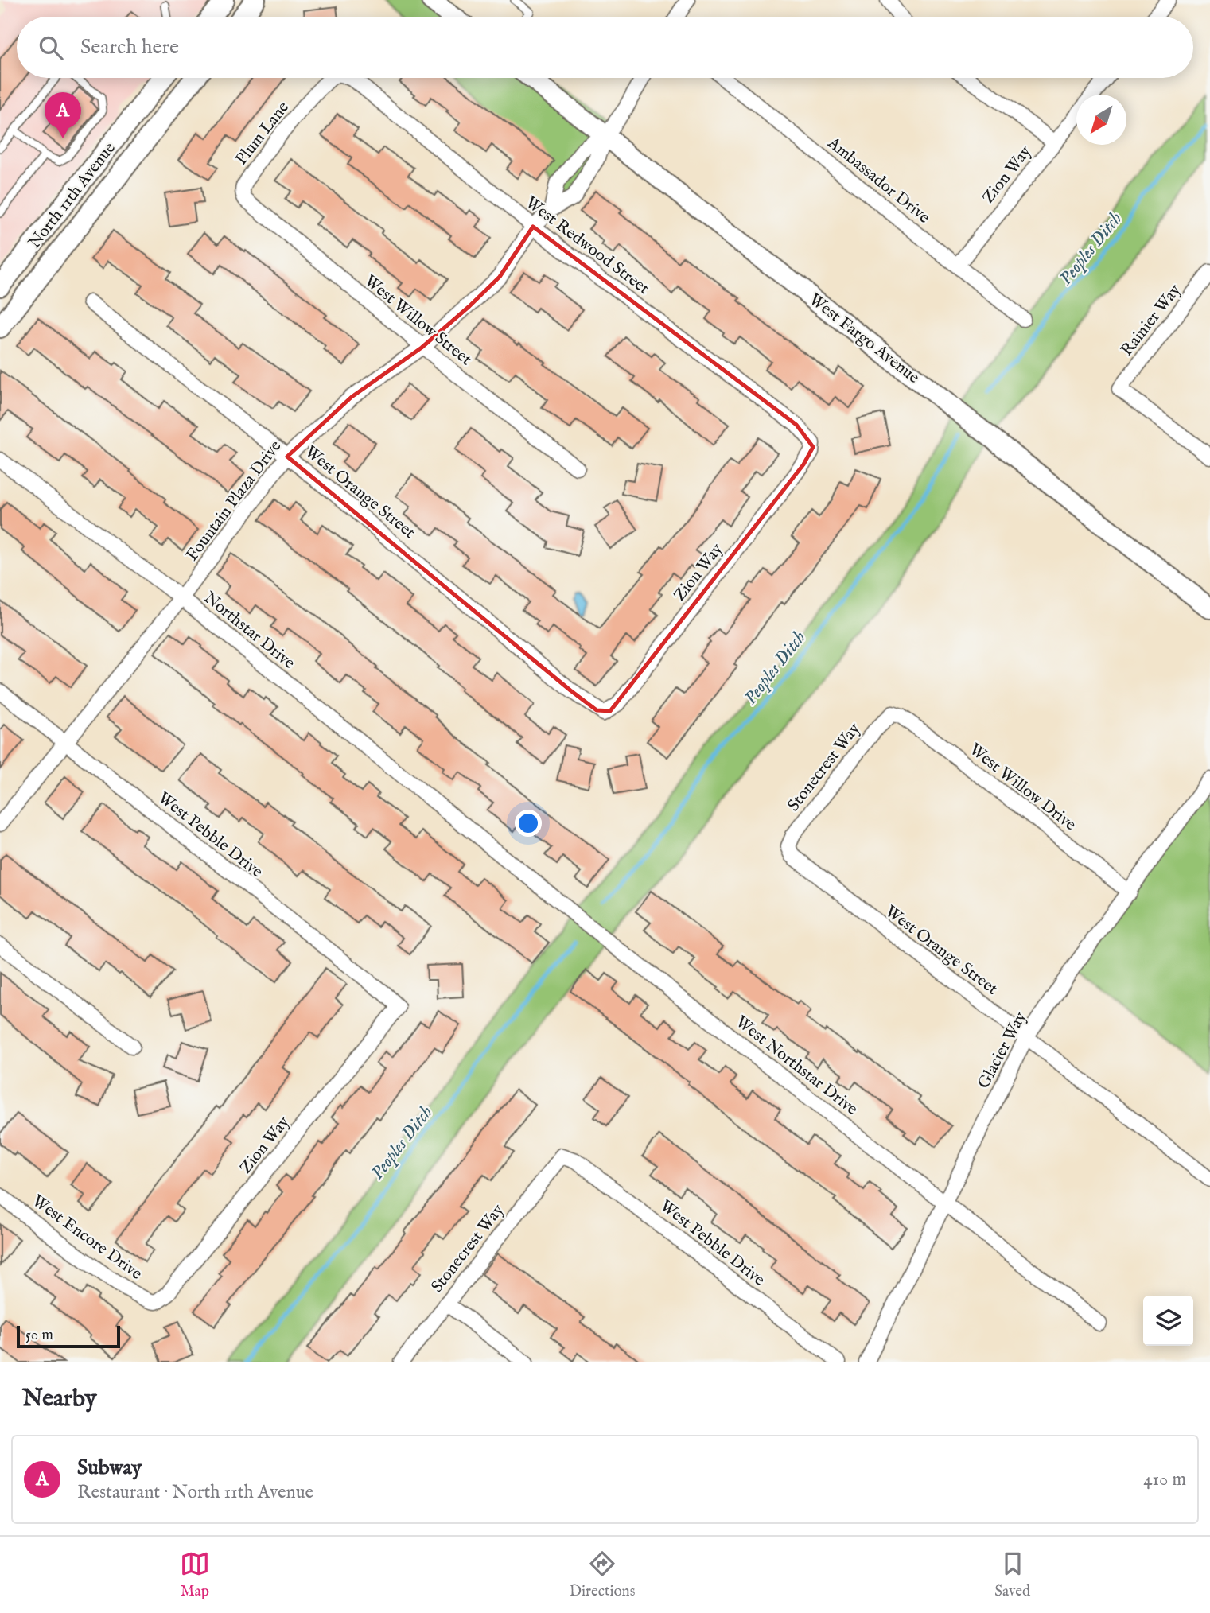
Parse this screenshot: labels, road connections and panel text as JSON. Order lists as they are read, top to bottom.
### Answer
{
  "streets": {
    "main road": ["North 11th Avenue", "West Fargo Avenue"],
    "street": [
      "Plum Lane",
      "Zion Way",
      "Ambassador Drive",
      "West Redwood Street",
      "West Willow Street",
      "Rainier Way",
      "West Orange Street",
      "Fountain Plaza Drive",
      "Northstar Drive",
      "Stonecrest Way",
      "West Willow Drive",
      "West Pebble Drive",
      "Glacier Way",
      "West Northstar Drive",
      "West Encore Drive"
    ]
  },
  "crossings": [
    ["Plum Lane", "West Willow Street"],
    ["Zion Way", "Ambassador Drive"],
    ["Zion Way", "West Redwood Street"],
    ["Zion Way", "West Orange Street"],
    ["Zion Way", "West Pebble Drive"],
    ["Zion Way", "West Encore Drive"],
    ["West Redwood Street", "Fountain Plaza Drive"],
    ["West Willow Street", "Fountain Plaza Drive"],
    ["West Fargo Avenue", "Fountain Plaza Drive"],
    ["West Orange Street", "Fountain Plaza Drive"],
    ["West Orange Street", "Stonecrest Way"],
    ["West Orange Street", "Glacier Way"],
    ["Fountain Plaza Drive", "Northstar Drive"],
    ["Fountain Plaza Drive", "West Pebble Drive"],
    ["Northstar Drive", "West Northstar Drive"],
    ["Stonecrest Way", "West Willow Drive"],
    ["Stonecrest Way", "West Pebble Drive"],
    ["West Willow Drive", "Glacier Way"],
    ["Glacier Way", "West Northstar Drive"]
  ],
  "water": ["Peoples Ditch"],
  "scale_bar": "50 m",
  "north": "bottom left",
  "page": {
    "search": "Search here",
    "pins": "A",
    "scale": "50 m",
    "heading": "Nearby",
    "list": [
      {
        "mark": "A",
        "name": "Subway",
        "note": "Restaurant · North 11th Avenue",
        "value": "410 m"
      }
    ],
    "nav": ["Map", "Directions", "Saved"]
  }
}
